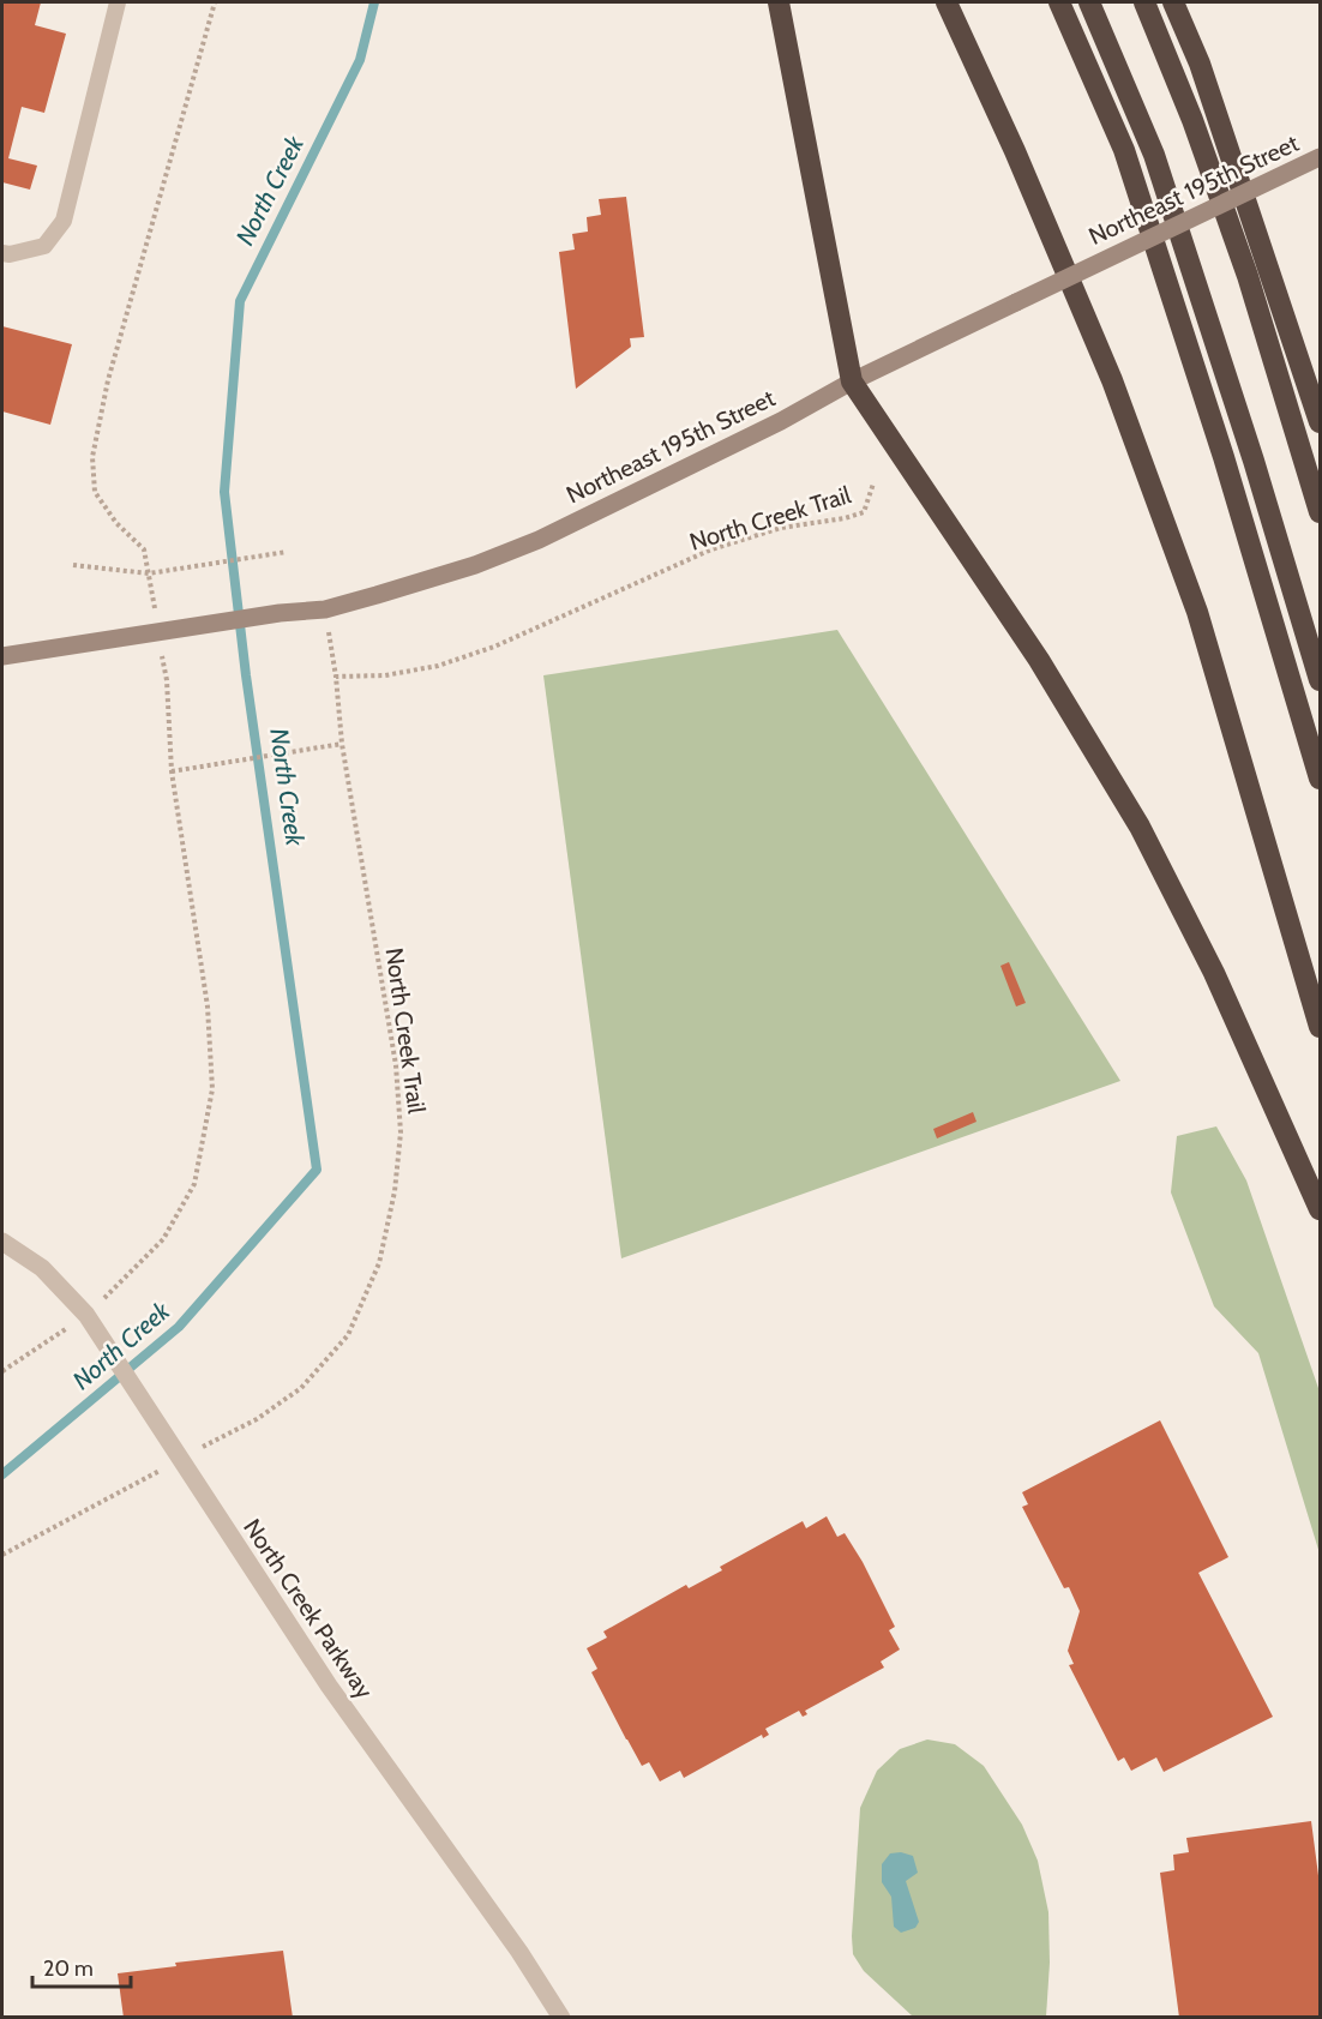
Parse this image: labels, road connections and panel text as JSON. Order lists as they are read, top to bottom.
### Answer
{
  "streets": {
    "main road": ["Northeast 195th Street"],
    "street": ["North Creek Parkway"],
    "path": ["North Creek Trail"]
  },
  "crossings": [
    ["Northeast 195th Street", "North Creek Trail"],
    ["North Creek Trail", "North Creek Parkway"]
  ],
  "water": ["North Creek"],
  "scale_bar": "20 m"
}
